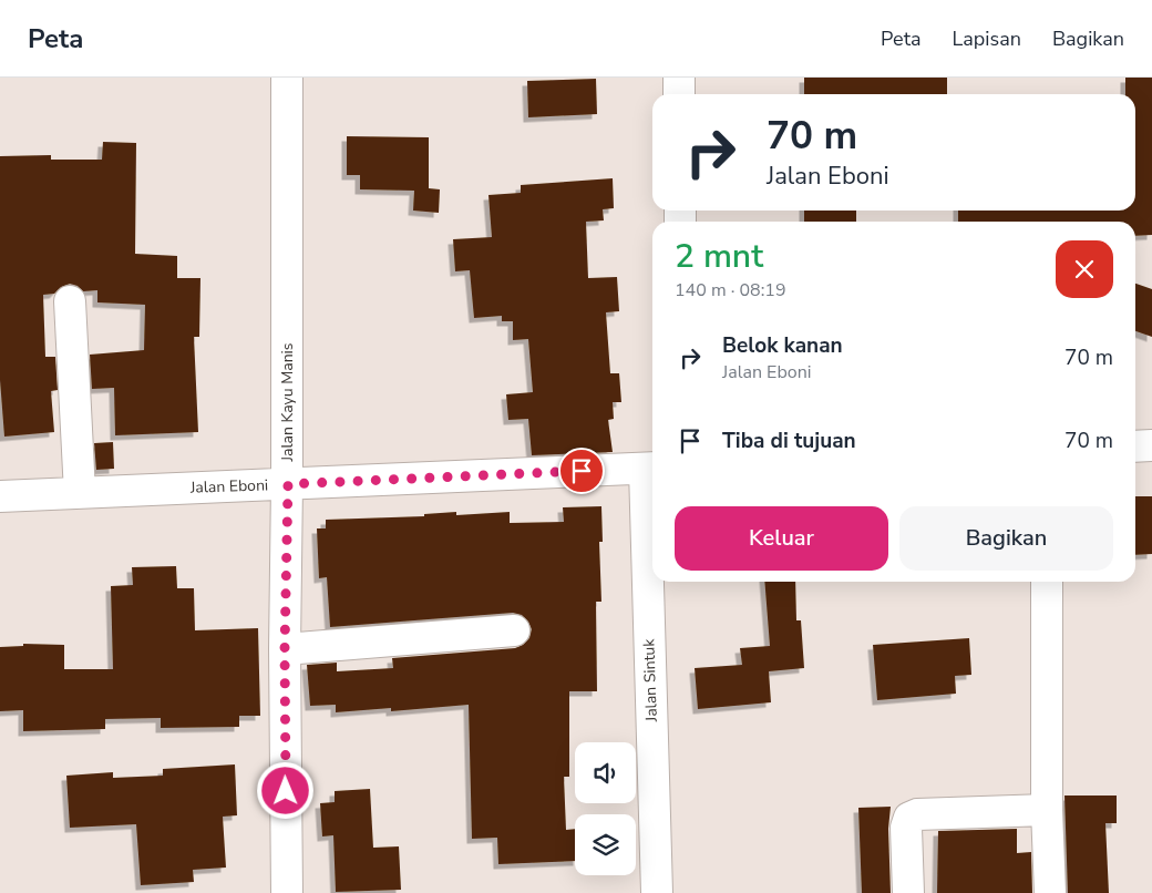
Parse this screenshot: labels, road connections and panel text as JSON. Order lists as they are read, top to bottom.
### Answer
{
  "streets": {
    "street": ["Jalan Kayu Manis", "Jalan Eboni", "Jalan Sintuk"]
  },
  "crossings": [
    ["Jalan Kayu Manis", "Jalan Eboni"],
    ["Jalan Eboni", "Jalan Sintuk"]
  ],
  "page": {
    "header": "Peta",
    "nav": ["Peta", "Lapisan", "Bagikan"],
    "turn": ["70 m", "Jalan Eboni"],
    "heading": ["2 mnt", "140 m · 08:19"],
    "list": [
      {
        "name": "Belok kanan",
        "note": "Jalan Eboni",
        "value": "70 m"
      },
      {
        "name": "Tiba di tujuan",
        "value": "70 m"
      }
    ],
    "buttons": ["Keluar", "Bagikan"]
  }
}
